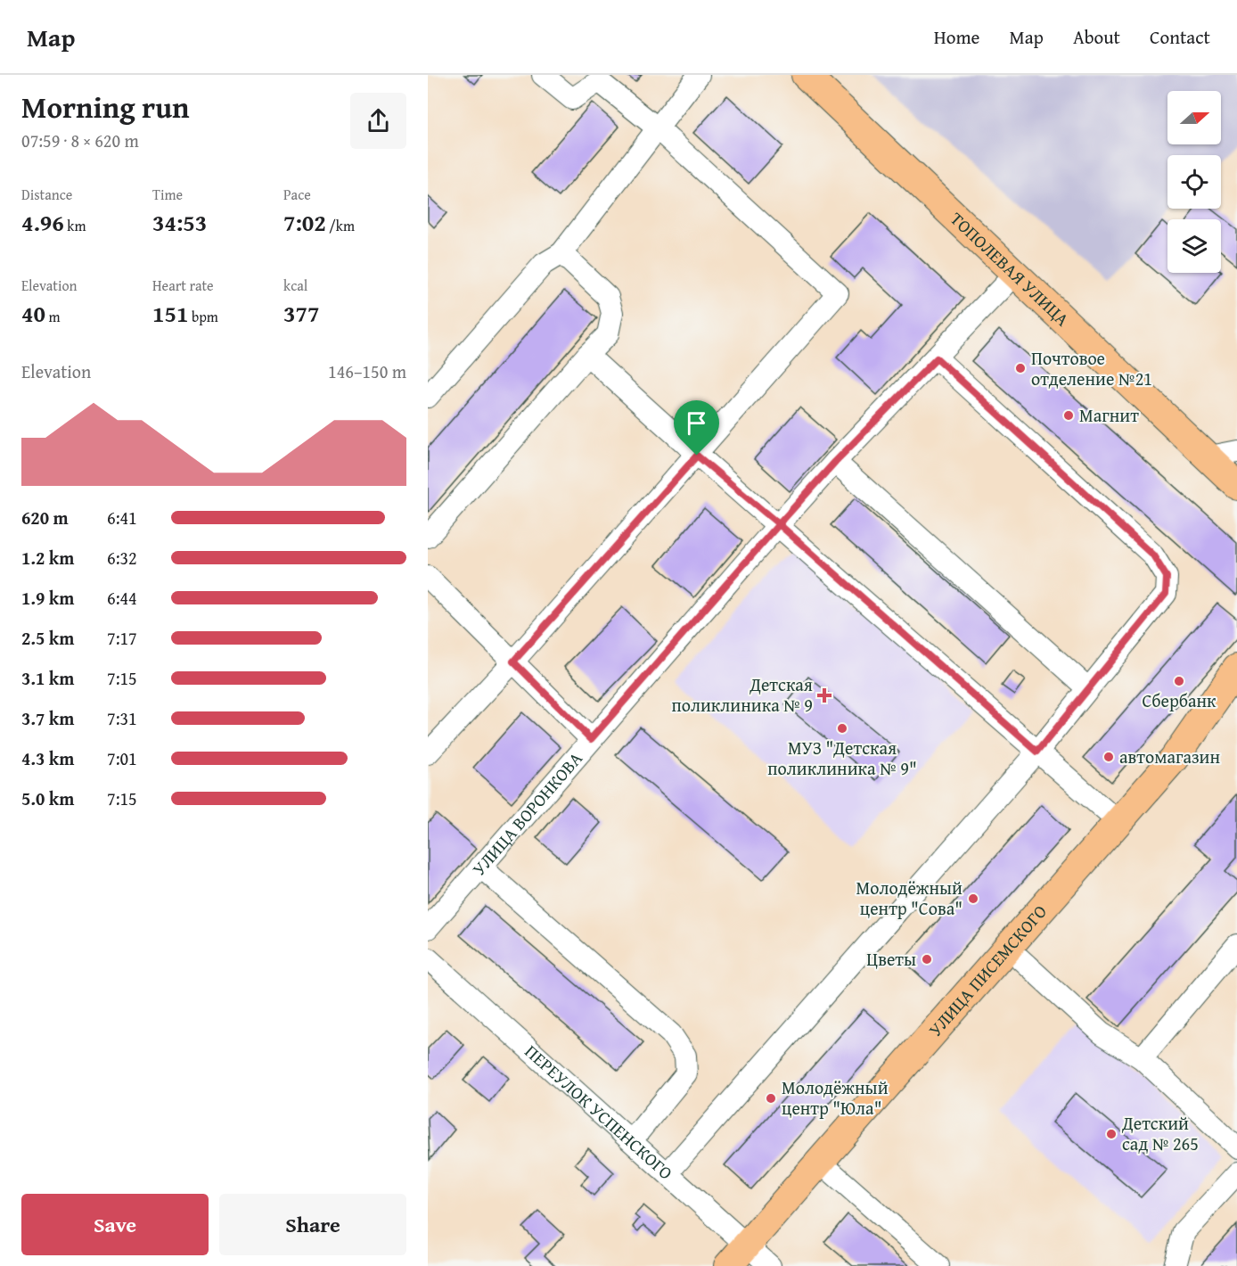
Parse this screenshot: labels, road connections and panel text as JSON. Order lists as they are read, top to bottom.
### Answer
{
  "streets": {
    "main road": ["ТОПОЛЕВАЯ УЛИЦА", "УЛИЦА ПИСЕМСКОГО"],
    "street": ["УЛИЦА ВОРОНКОВА", "ПЕРЕУЛОК УСПЕНСКОГО"]
  },
  "crossings": [
    ["ТОПОЛЕВАЯ УЛИЦА", "УЛИЦА ВОРОНКОВА"],
    ["УЛИЦА ПИСЕМСКОГО", "ПЕРЕУЛОК УСПЕНСКОГО"]
  ],
  "places": {
    "other": [
      "Почтовое отделение №21",
      "Магнит",
      "Сбербанк",
      "МУЗ \"Детская поликлиника № 9\"",
      "автомагазин",
      "Молодёжный центр \"Сова\"",
      "Цветы",
      "Молодёжный центр \"Юла\"",
      "Детский сад № 265"
    ],
    "health": ["Детская поликлиника № 9"]
  },
  "north": "right",
  "page": {
    "header": "Map",
    "nav": [
      "Home",
      "Map",
      "About",
      "Contact"
    ],
    "heading": ["Morning run", "07:59 · 8 × 620 m"],
    "stats": [
      ["Distance", "4.96 km"],
      ["Time", "34:53"],
      ["Pace", "7:02 /km"],
      ["Elevation", "40 m"],
      ["Heart rate", "151 bpm"],
      ["kcal", "377"]
    ],
    "chart": ["Elevation", "146–150 m"],
    "list": [
      {
        "name": "620 m",
        "note": "6:41"
      },
      {
        "name": "1.2 km",
        "note": "6:32"
      },
      {
        "name": "1.9 km",
        "note": "6:44"
      },
      {
        "name": "2.5 km",
        "note": "7:17"
      },
      {
        "name": "3.1 km",
        "note": "7:15"
      },
      {
        "name": "3.7 km",
        "note": "7:31"
      },
      {
        "name": "4.3 km",
        "note": "7:01"
      },
      {
        "name": "5.0 km",
        "note": "7:15"
      }
    ],
    "buttons": ["Save", "Share"]
  }
}
